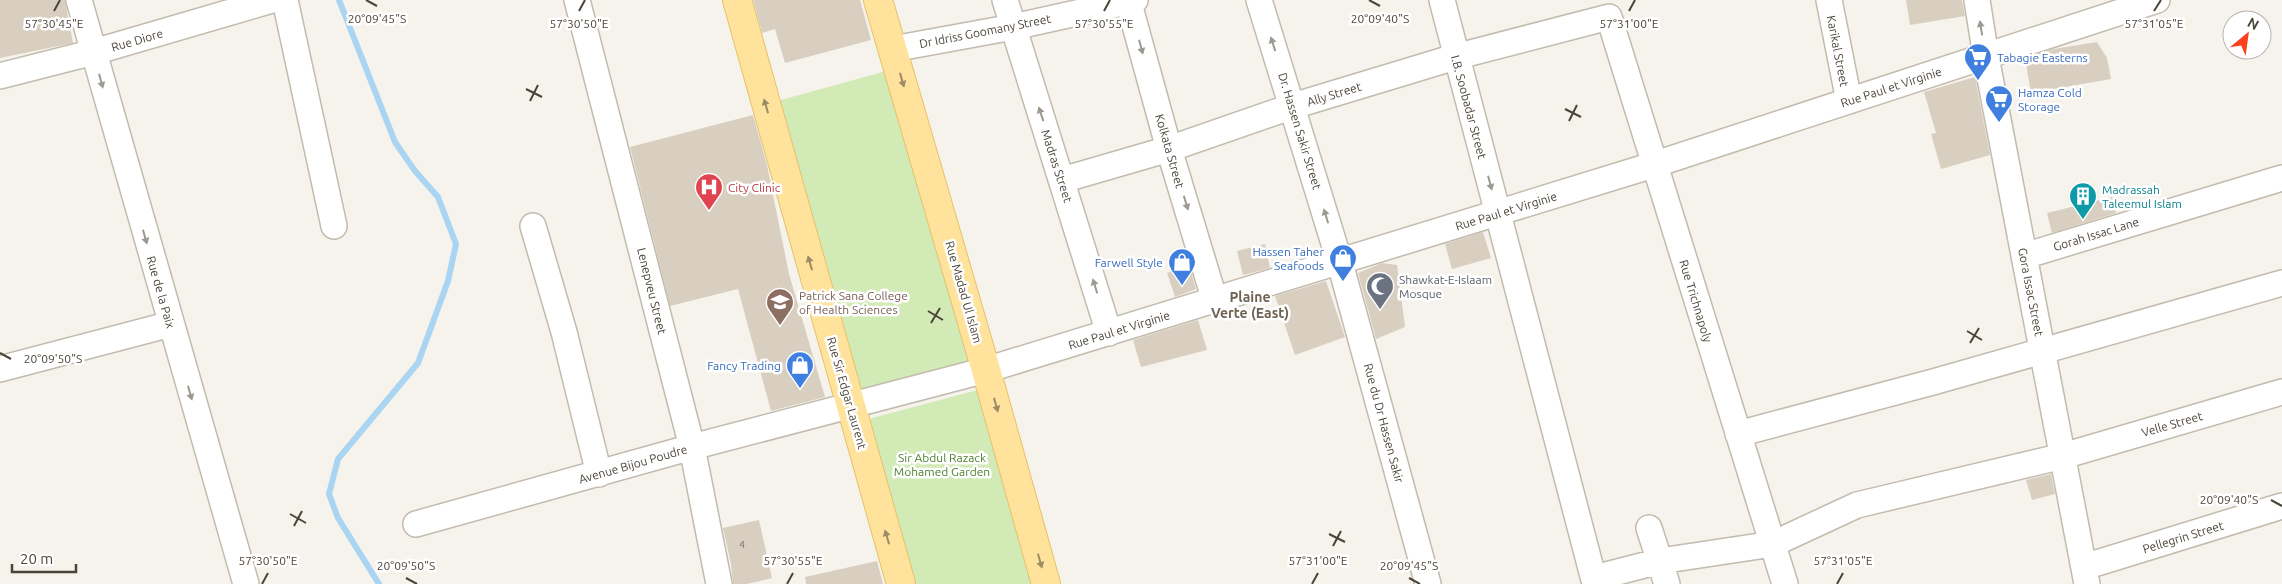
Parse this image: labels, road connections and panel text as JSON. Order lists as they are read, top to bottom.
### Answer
{
  "streets": {
    "main road": ["Rue Madad Ul Islam", "Rue Sir Edgar Laurent"],
    "street": [
      "Dr Idriss Goomany Street",
      "Rue Diore",
      "Karikal Street",
      "Rue Paul et Virginie",
      "Ally Street",
      "I.B. Soobadar Street",
      "Dr. Hassen Sakir Street",
      "Kolkata Street",
      "Madras Street",
      "Gorah Issac Lane",
      "Lenepveu Street",
      "Rue de la Paix",
      "Gora Issac Street",
      "Rue Trichnapoly",
      "Rue du Dr Hassen Sakir",
      "Velle Street",
      "Avenue Bijou Poudre",
      "Pellegrin Street"
    ]
  },
  "crossings": [
    ["Dr Idriss Goomany Street", "Kolkata Street"],
    ["Dr Idriss Goomany Street", "Madras Street"],
    ["Dr Idriss Goomany Street", "Rue Madad Ul Islam"],
    ["Rue Diore", "Rue de la Paix"],
    ["Karikal Street", "Rue Paul et Virginie"],
    ["Rue Paul et Virginie", "I.B. Soobadar Street"],
    ["Rue Paul et Virginie", "Dr. Hassen Sakir Street"],
    ["Rue Paul et Virginie", "Kolkata Street"],
    ["Rue Paul et Virginie", "Madras Street"],
    ["Rue Paul et Virginie", "Rue Madad Ul Islam"],
    ["Rue Paul et Virginie", "Gora Issac Street"],
    ["Rue Paul et Virginie", "Rue Trichnapoly"],
    ["Rue Paul et Virginie", "Rue Sir Edgar Laurent"],
    ["Rue Paul et Virginie", "Rue du Dr Hassen Sakir"],
    ["Rue Paul et Virginie", "Avenue Bijou Poudre"],
    ["Ally Street", "I.B. Soobadar Street"],
    ["Ally Street", "Dr. Hassen Sakir Street"],
    ["Ally Street", "Kolkata Street"],
    ["Ally Street", "Madras Street"],
    ["Ally Street", "Rue Trichnapoly"],
    ["I.B. Soobadar Street", "Velle Street"],
    ["Dr. Hassen Sakir Street", "Rue du Dr Hassen Sakir"],
    ["Gorah Issac Lane", "Gora Issac Street"],
    ["Lenepveu Street", "Avenue Bijou Poudre"],
    ["Gora Issac Street", "Velle Street"],
    ["Gora Issac Street", "Pellegrin Street"],
    ["Rue Trichnapoly", "Velle Street"],
    ["Rue Sir Edgar Laurent", "Avenue Bijou Poudre"]
  ],
  "one_way": [
    "Dr. Hassen Sakir Street",
    "Kolkata Street",
    "Madras Street",
    "Rue Madad Ul Islam",
    "Rue Sir Edgar Laurent"
  ],
  "districts": ["Plaine Verte (East)"],
  "parks": ["Sir Abdul Razack Mohamed Garden"],
  "places": {
    "supermarket": ["Tabagie Easterns", "Hamza Cold Storage"],
    "hospital": ["City Clinic"],
    "building": ["Madrassah Taleemul Islam"],
    "shop": ["Hassen Taher Seafoods", "Farwell Style", "Fancy Trading"],
    "mosque": ["Shawkat-E-Islaam Mosque"],
    "school or university": ["Patrick Sana College of Health Sciences"]
  },
  "house_numbers": ["4"],
  "scale_bar": "20 m",
  "north": "top right",
  "coordinates": [
    "20°09'45\"S",
    "20°09'40\"S",
    "57°30'45\"E",
    "57°30'50\"E",
    "57°30'55\"E",
    "57°31'00\"E",
    "57°31'05\"E",
    "20°09'50\"S"
  ]
}
